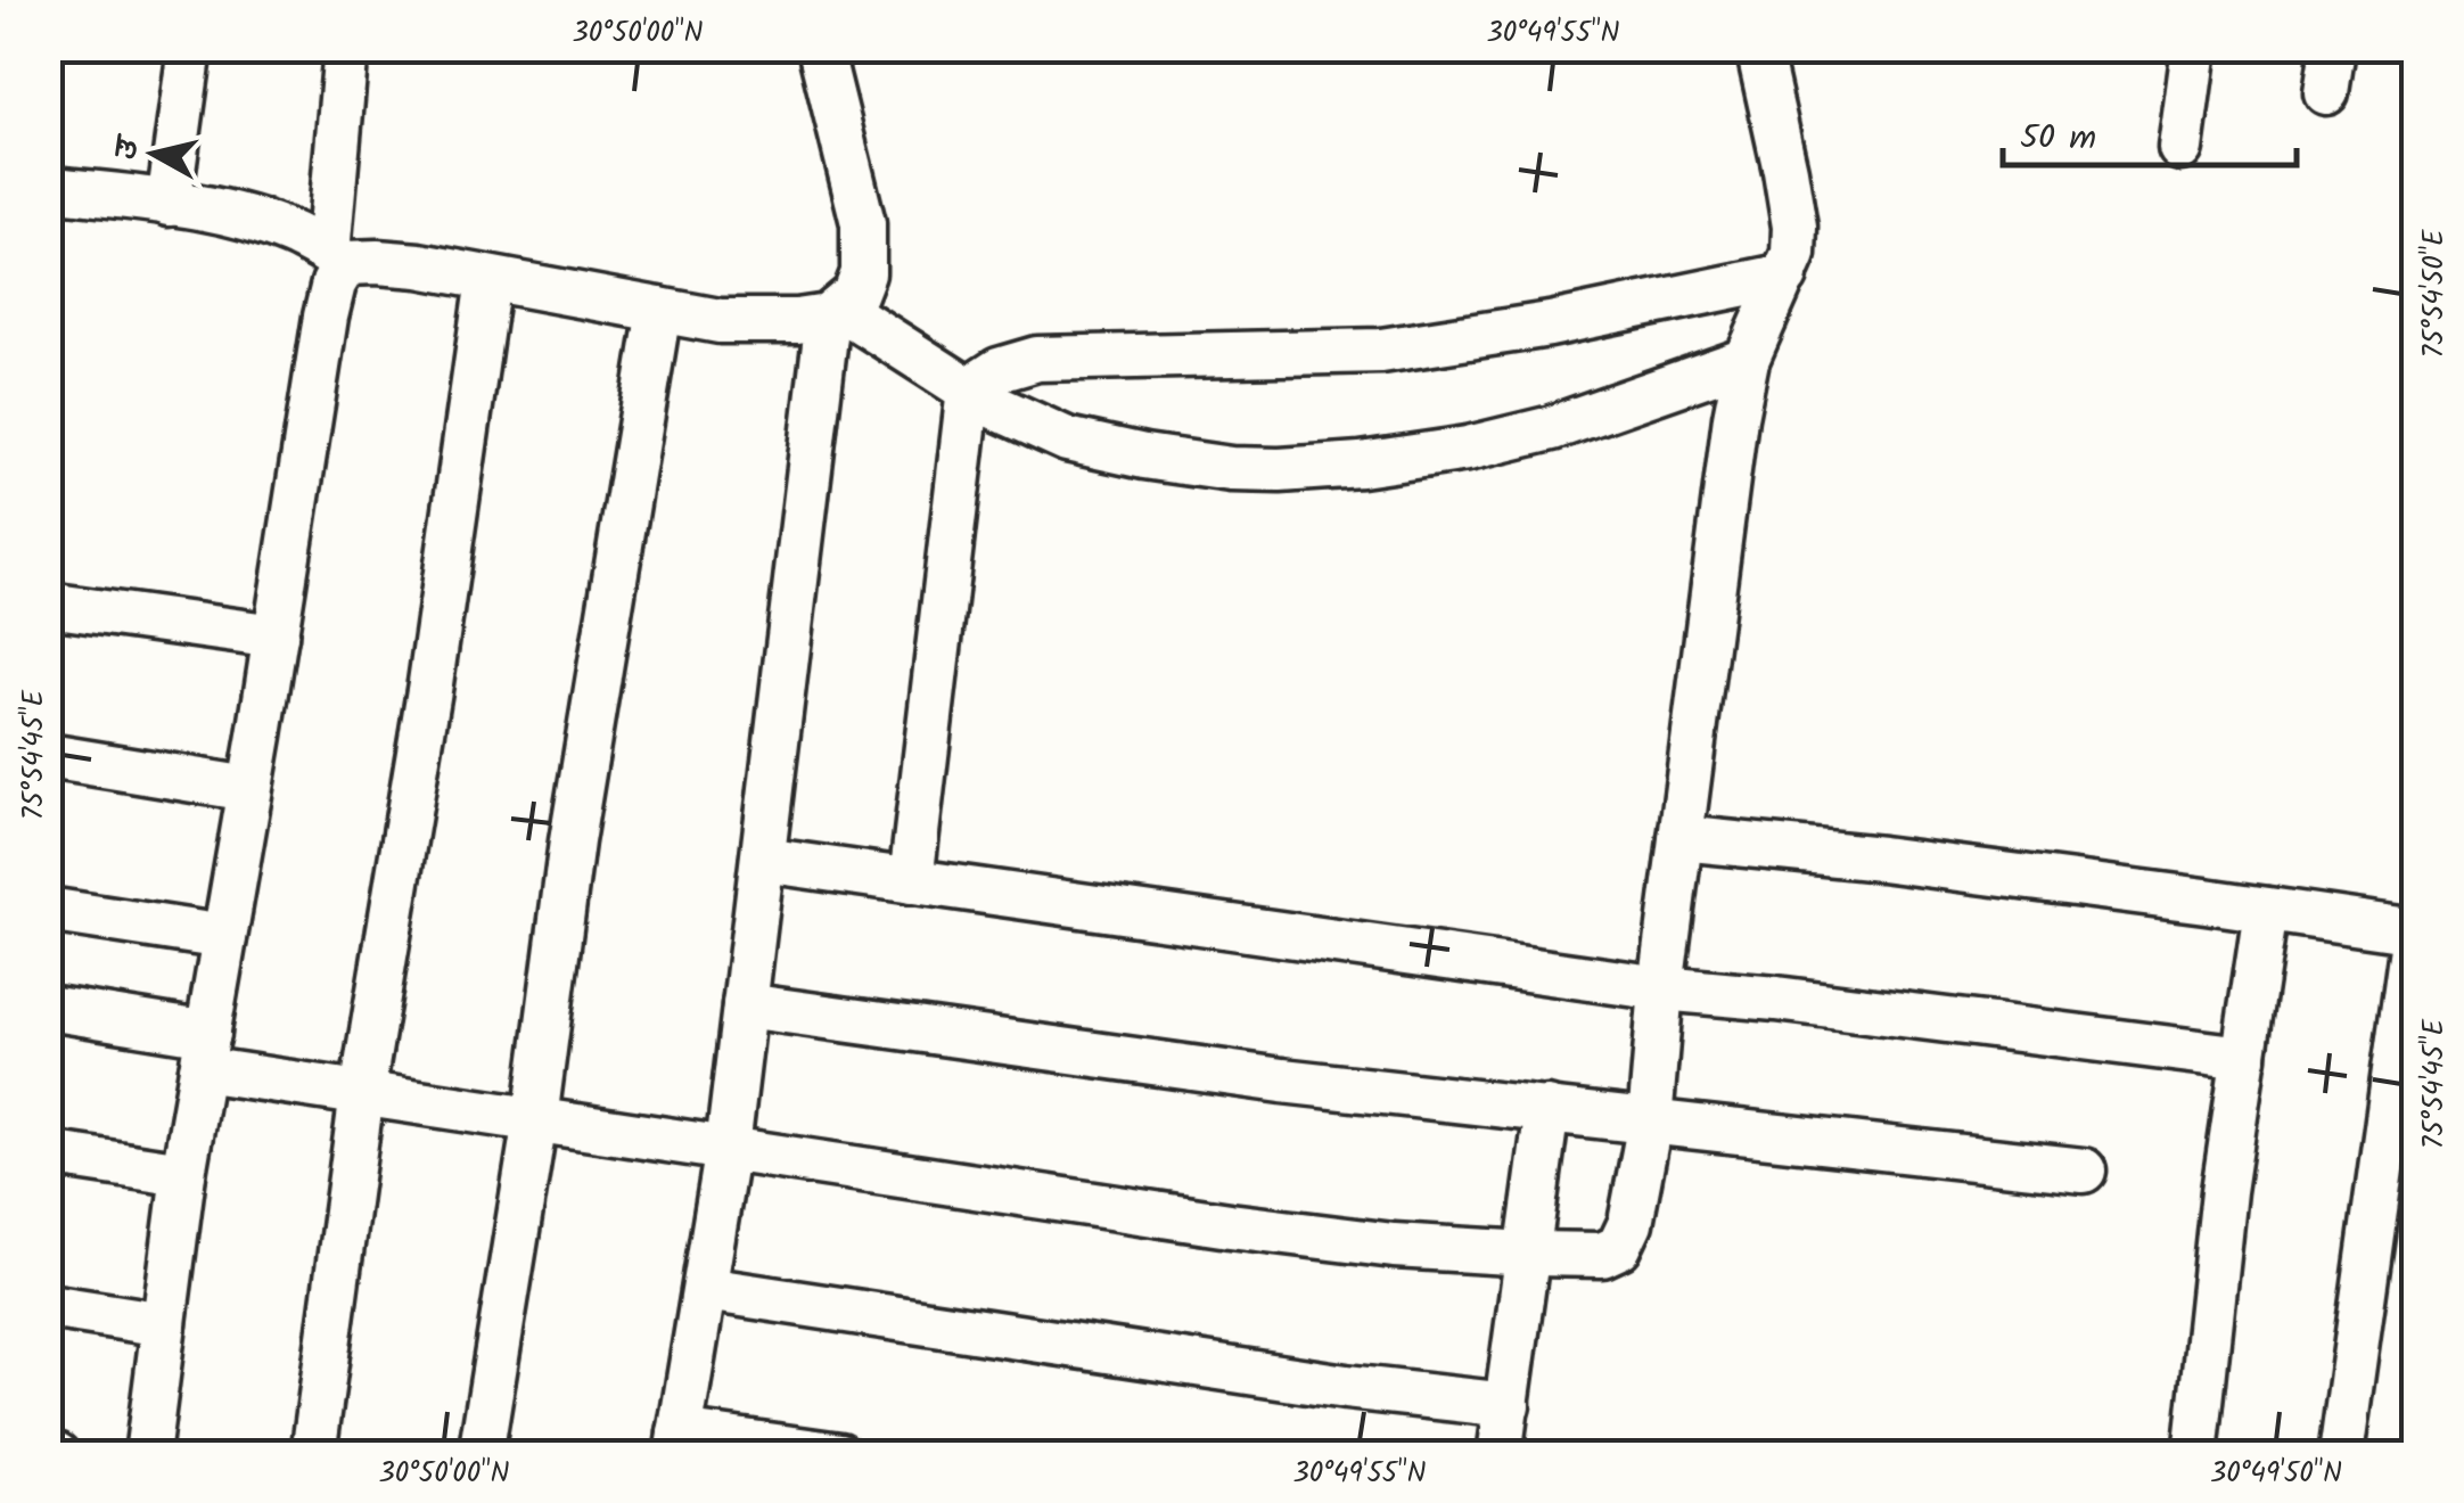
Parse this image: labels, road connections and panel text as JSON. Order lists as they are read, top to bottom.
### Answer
{
  "scale_bar": "50 m",
  "north": "left",
  "coordinates": [
    "30°50'00\"N",
    "30°49'55\"N",
    "75°54'50\"E",
    "75°54'45\"E",
    "30°49'50\"N"
  ]
}
